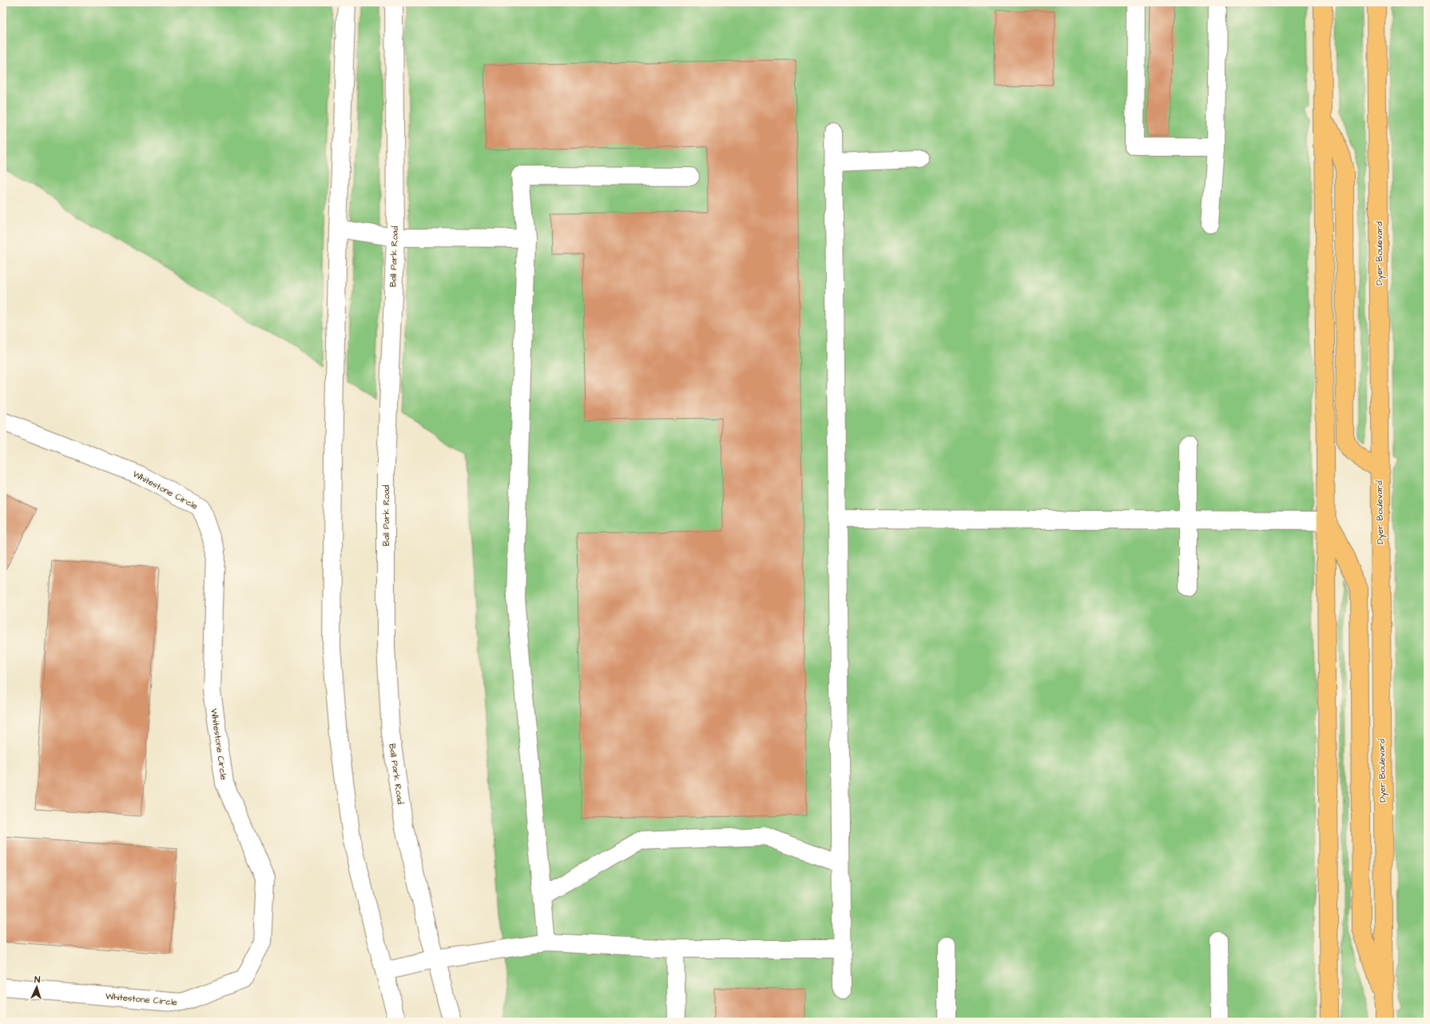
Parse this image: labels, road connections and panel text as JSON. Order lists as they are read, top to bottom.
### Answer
{
  "streets": {
    "main road": ["Dyer Boulevard"],
    "street": ["Ball Park Road", "Whitestone Circle"]
  },
  "north": "top"
}
